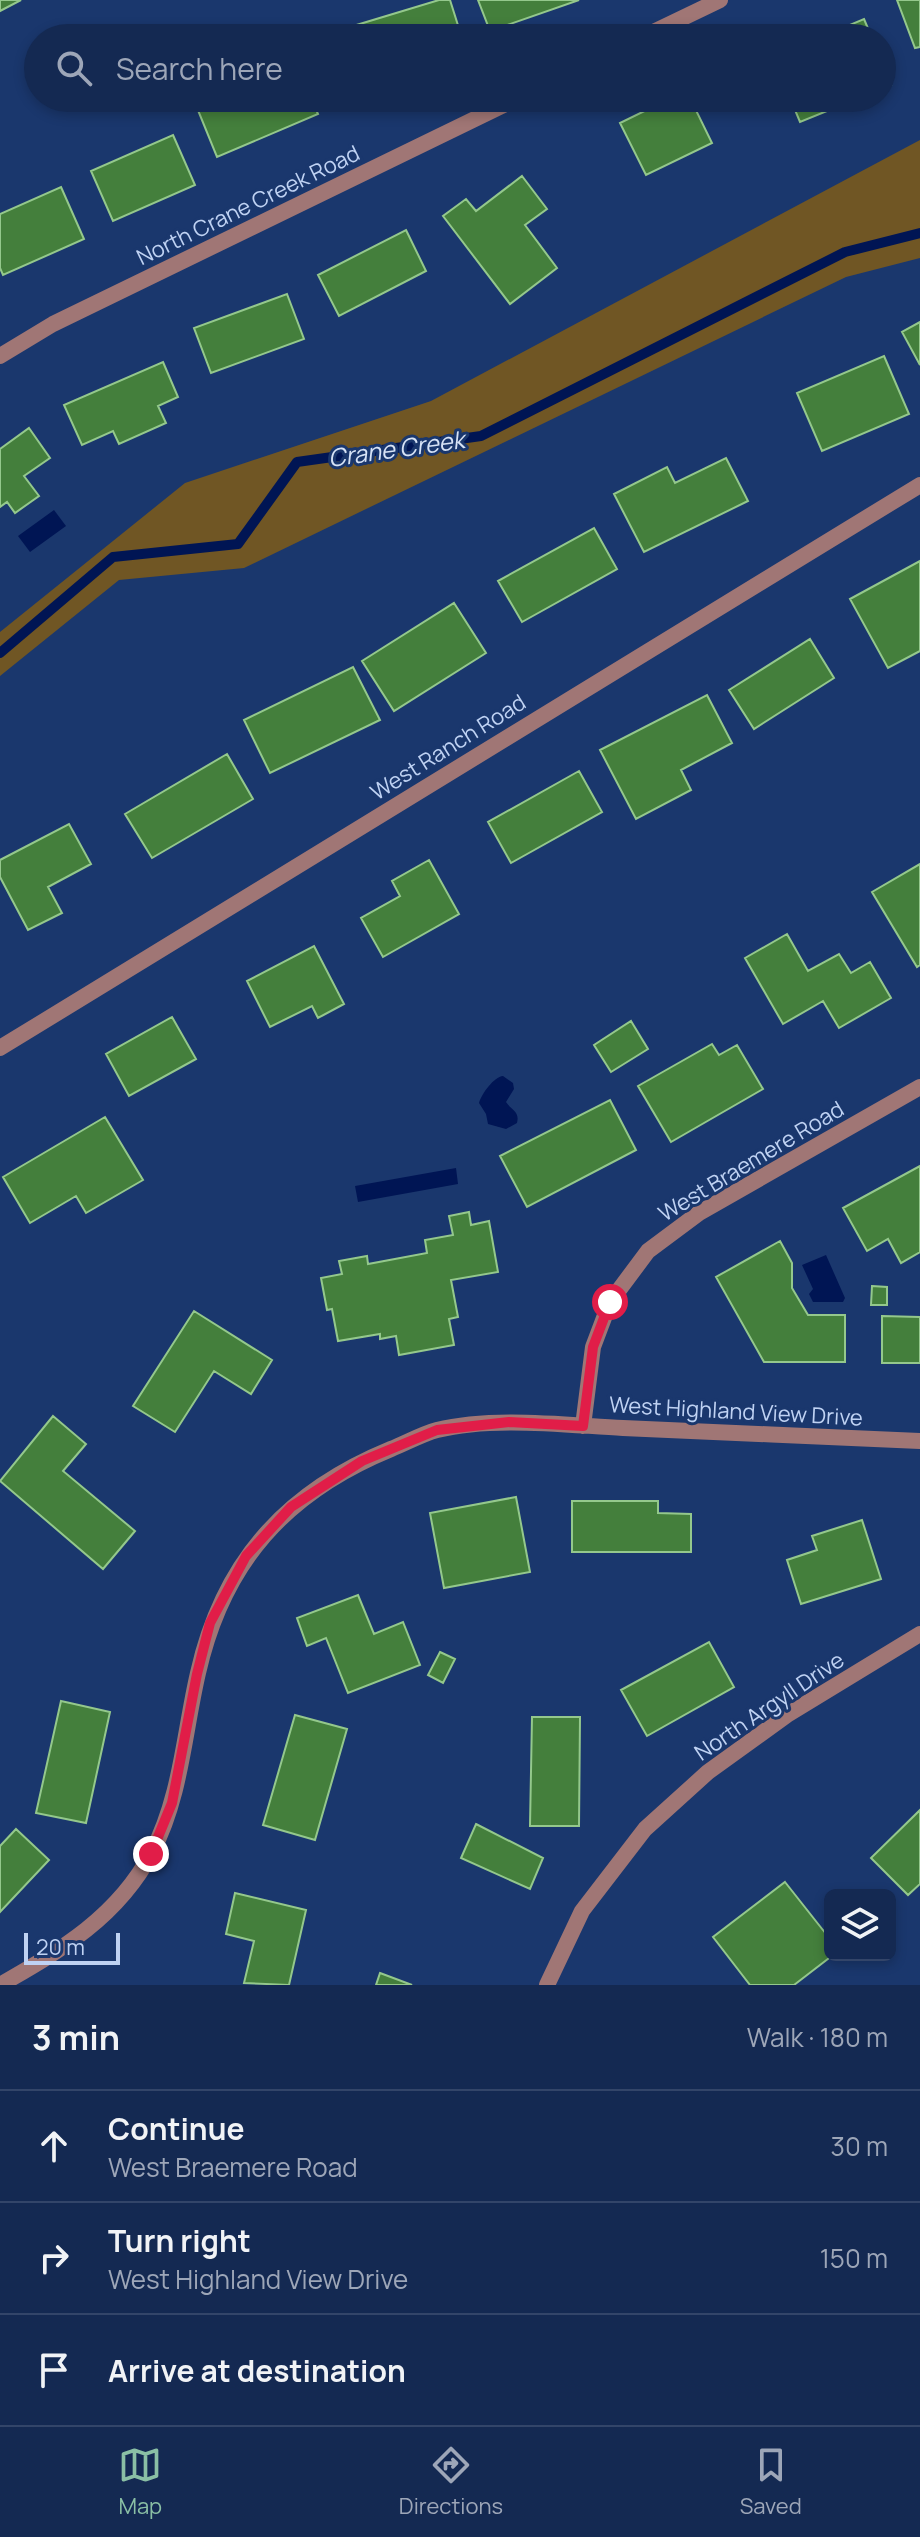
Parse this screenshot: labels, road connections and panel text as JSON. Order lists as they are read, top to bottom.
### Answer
{
  "streets": {
    "street": [
      "North Crane Creek Road",
      "West Ranch Road",
      "West Braemere Road",
      "West Highland View Drive",
      "North Argyll Drive"
    ]
  },
  "crossings": [
    ["West Braemere Road", "West Highland View Drive"]
  ],
  "water": ["Crane Creek"],
  "scale_bar": "20 m",
  "page": {
    "search": "Search here",
    "scale": "20 m",
    "heading": ["3 min", "Walk · 180 m"],
    "list": [
      ["Continue", "West Braemere Road", "30 m"],
      ["Turn right", "West Highland View Drive", "150 m"],
      "Arrive at destination"
    ],
    "nav": ["Map", "Directions", "Saved"]
  }
}
